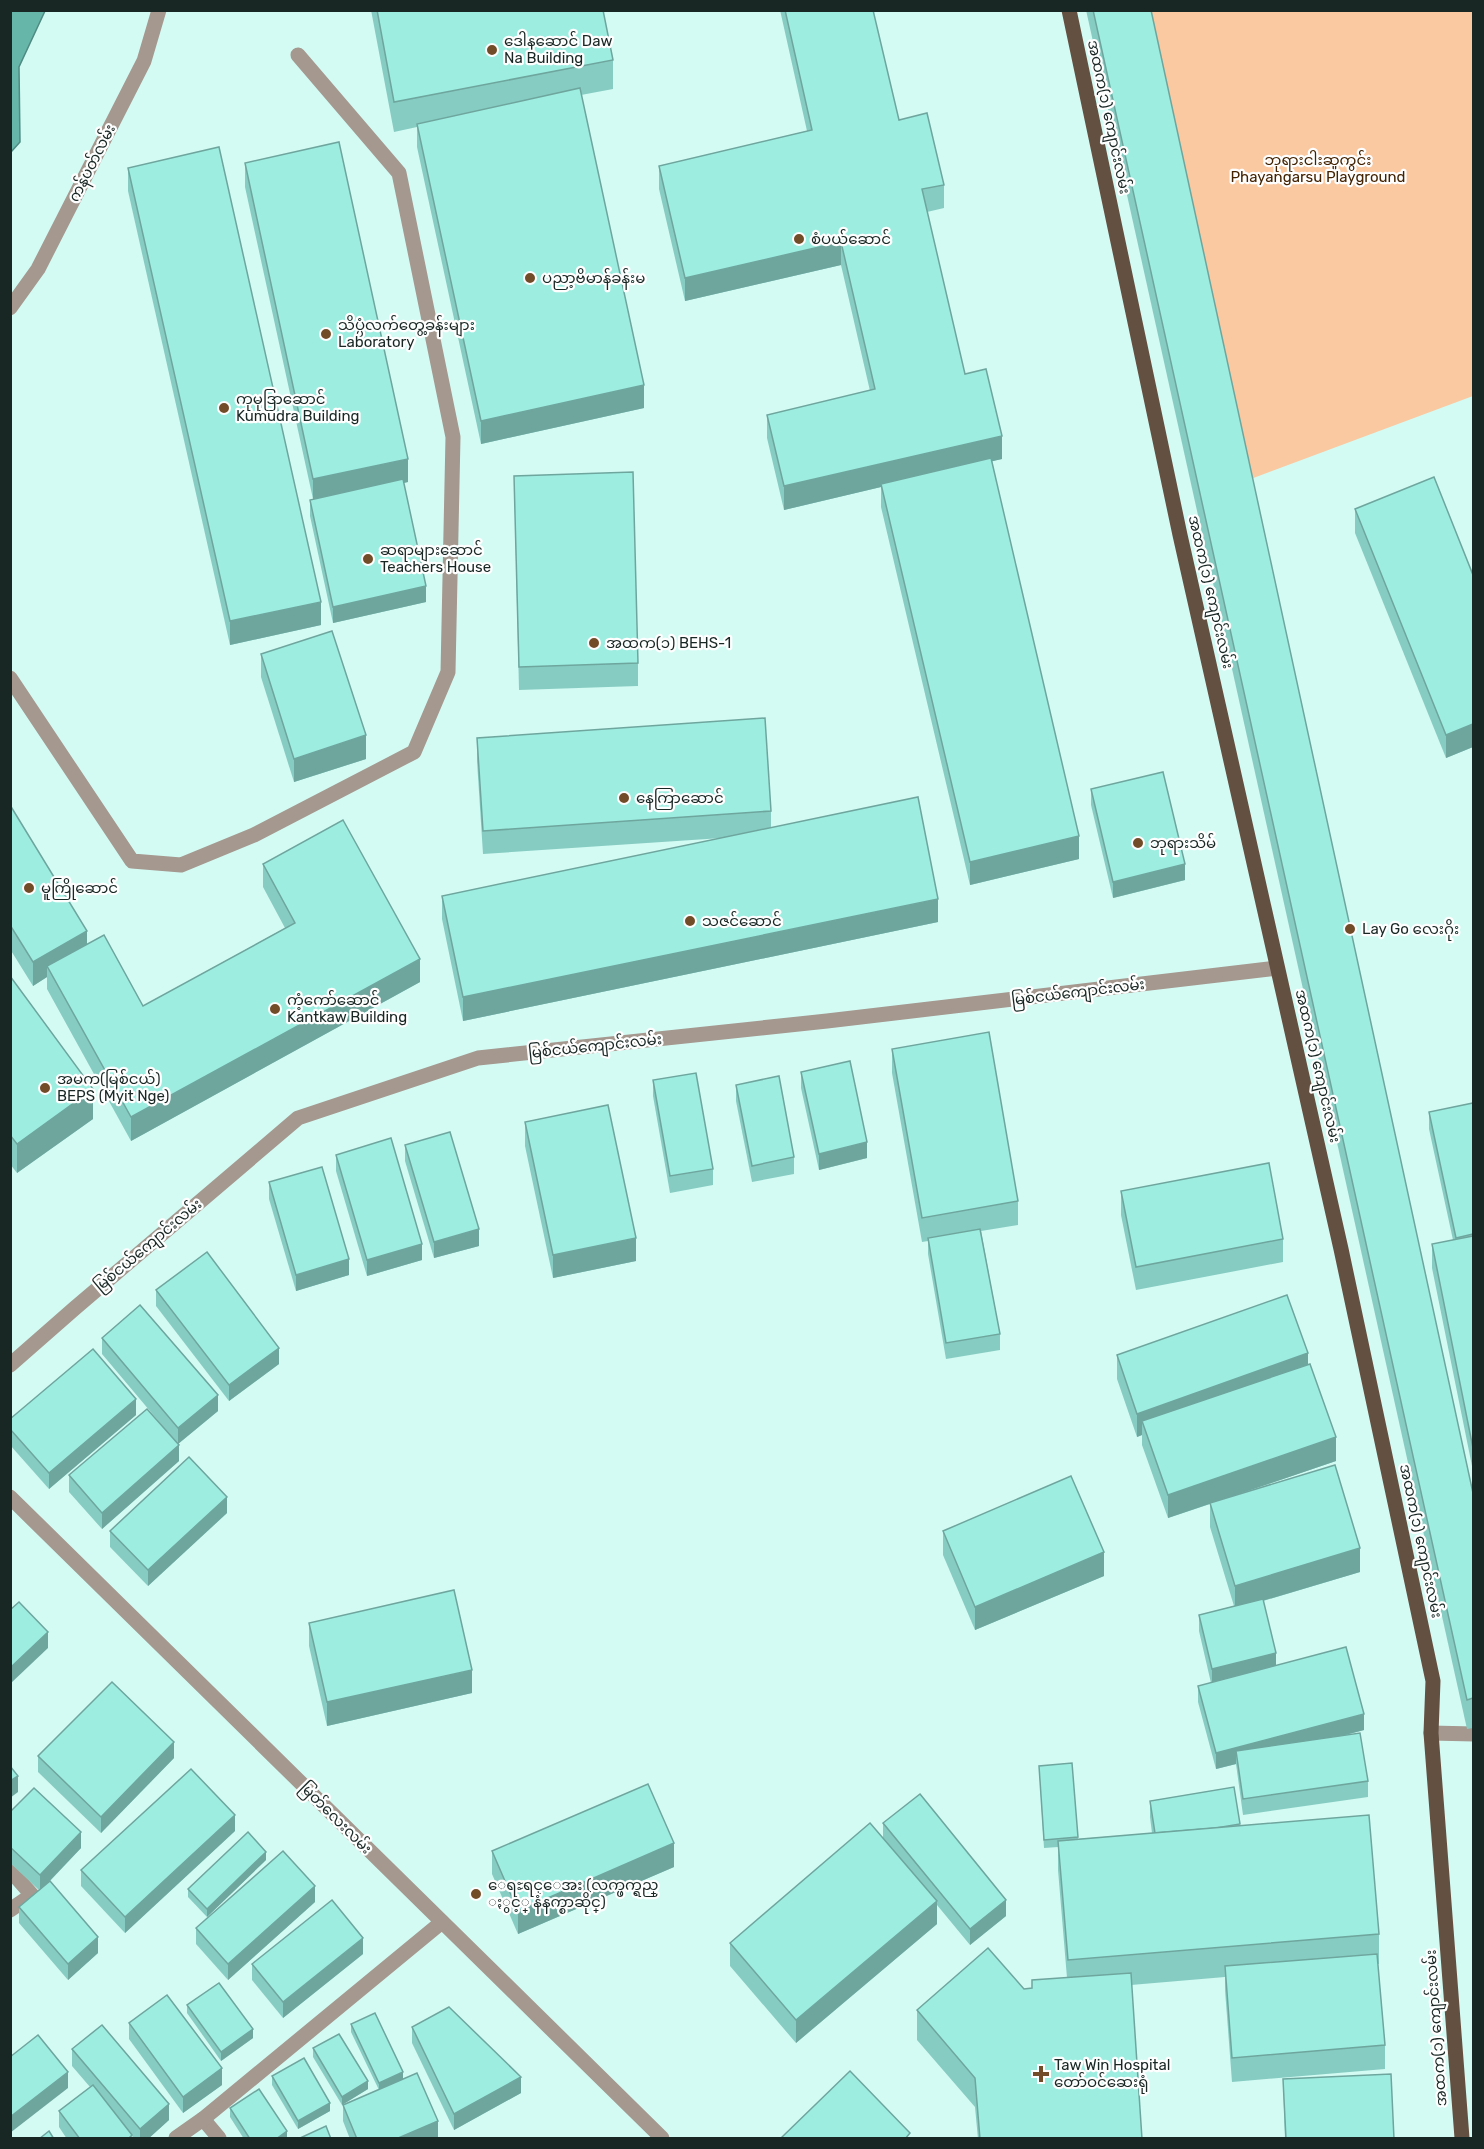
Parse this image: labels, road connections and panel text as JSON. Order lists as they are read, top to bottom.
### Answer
{
  "streets": {
    "main road": ["အထက(၁) ကျောင်းလမ်း"],
    "street": ["ကန်ပတ်လမ်း", "မြစ်ငယ်ကျောင်းလမ်း", "မြတ်လေးလမ်း"]
  },
  "crossings": [
    ["အထက(၁) ကျောင်းလမ်း", "မြစ်ငယ်ကျောင်းလမ်း"]
  ],
  "parks": ["ဘုရားငါးဆူကွင်း Phayangarsu Playground"],
  "places": {
    "other": [
      "ဒေါနဆောင် Daw Na Building",
      "စံပယ်ဆောင်",
      "ပညာ့ဗိမာန်ခန်းမ",
      "သိပ္ပံလက်တွေ့ခန်းများ Laboratory",
      "ကုမုဒြာဆောင် Kumudra Building",
      "ဆရာများဆောင် Teachers House",
      "အထက(၁) BEHS-1",
      "နေကြာဆောင်",
      "ဘုရားသိမ်",
      "မူကြိုဆောင်",
      "သဇင်ဆောင်",
      "Lay Go လေးဂိုး",
      "ကံ့ကော်ဆောင် Kantkaw Building",
      "အမက(မြစ်ငယ်) BEPS (Myit Nge)",
      "ေရႊရင္ေအး (လက္ဖက္ရည္ ႏွင့္ နံနက္စာဆိုင္)"
    ],
    "health": ["Taw Win Hospital တော်ဝင်ဆေးရုံ"]
  }
}
